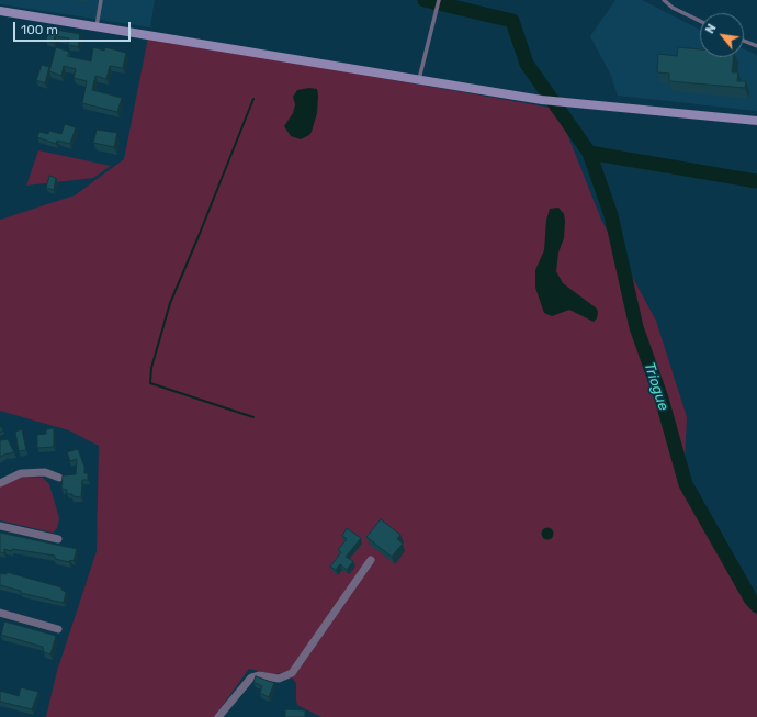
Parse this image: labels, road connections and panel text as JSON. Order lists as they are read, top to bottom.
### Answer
{
  "water": ["Triogue"],
  "scale_bar": "100 m",
  "north": "top left"
}
